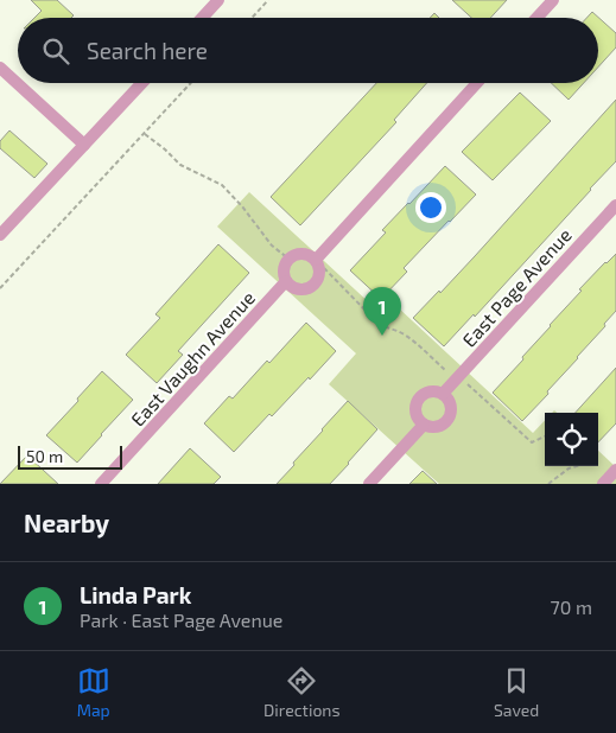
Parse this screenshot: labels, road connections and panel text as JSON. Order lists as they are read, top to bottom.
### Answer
{
  "streets": {
    "street": ["East Page Avenue", "East Vaughn Avenue"]
  },
  "scale_bar": "50 m",
  "page": {
    "search": "Search here",
    "pins": "1",
    "scale": "50 m",
    "heading": "Nearby",
    "list": [
      {
        "mark": "1",
        "name": "Linda Park",
        "note": "Park · East Page Avenue",
        "value": "70 m"
      }
    ],
    "nav": ["Map", "Directions", "Saved"]
  }
}
